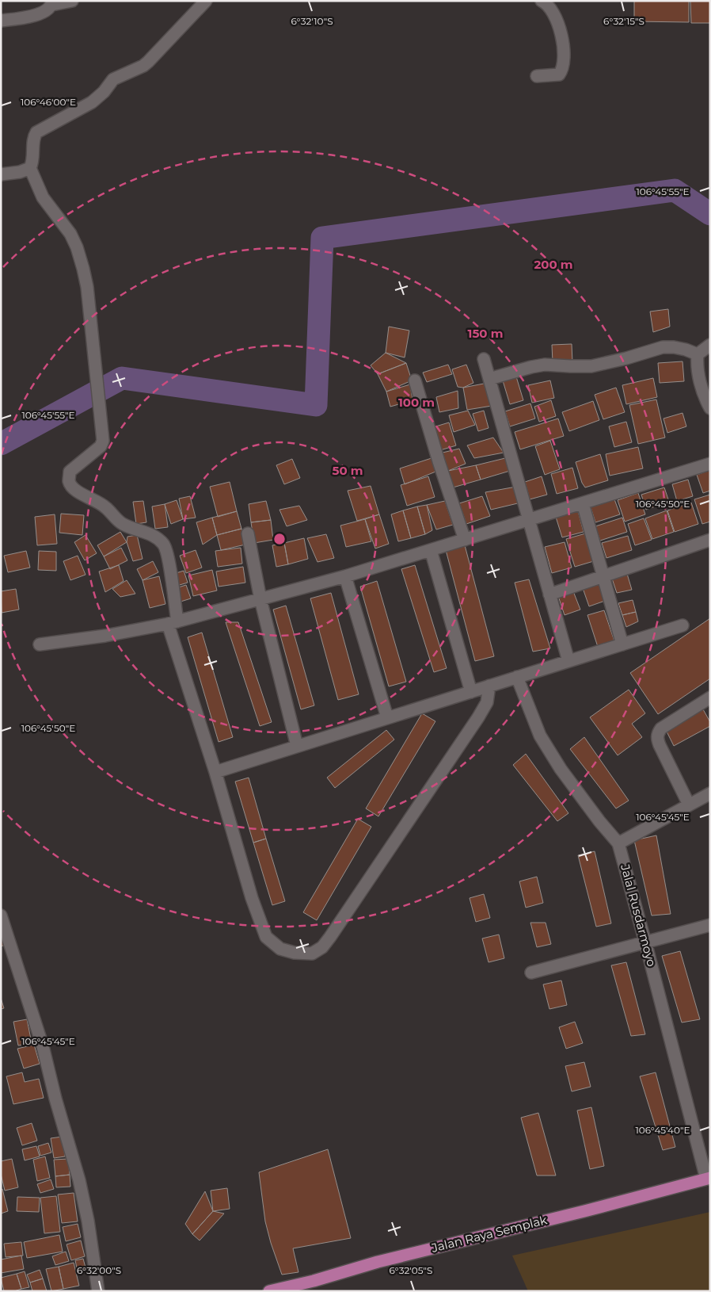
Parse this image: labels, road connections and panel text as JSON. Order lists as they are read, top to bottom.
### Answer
{
  "streets": {
    "main road": ["Jalan Raya Semplak"],
    "street": ["Jalal Rusdarmoyo"]
  },
  "crossings": [
    ["Jalal Rusdarmoyo", "Jalan Raya Semplak"]
  ],
  "coordinates": [
    "6°32'10\"S",
    "6°32'15\"S",
    "106°46'00\"E",
    "106°45'55\"E",
    "106°45'50\"E",
    "106°45'45\"E",
    "106°45'40\"E",
    "6°32'00\"S",
    "6°32'05\"S"
  ],
  "rings": [
    "200 m",
    "150 m",
    "100 m",
    "50 m"
  ]
}
